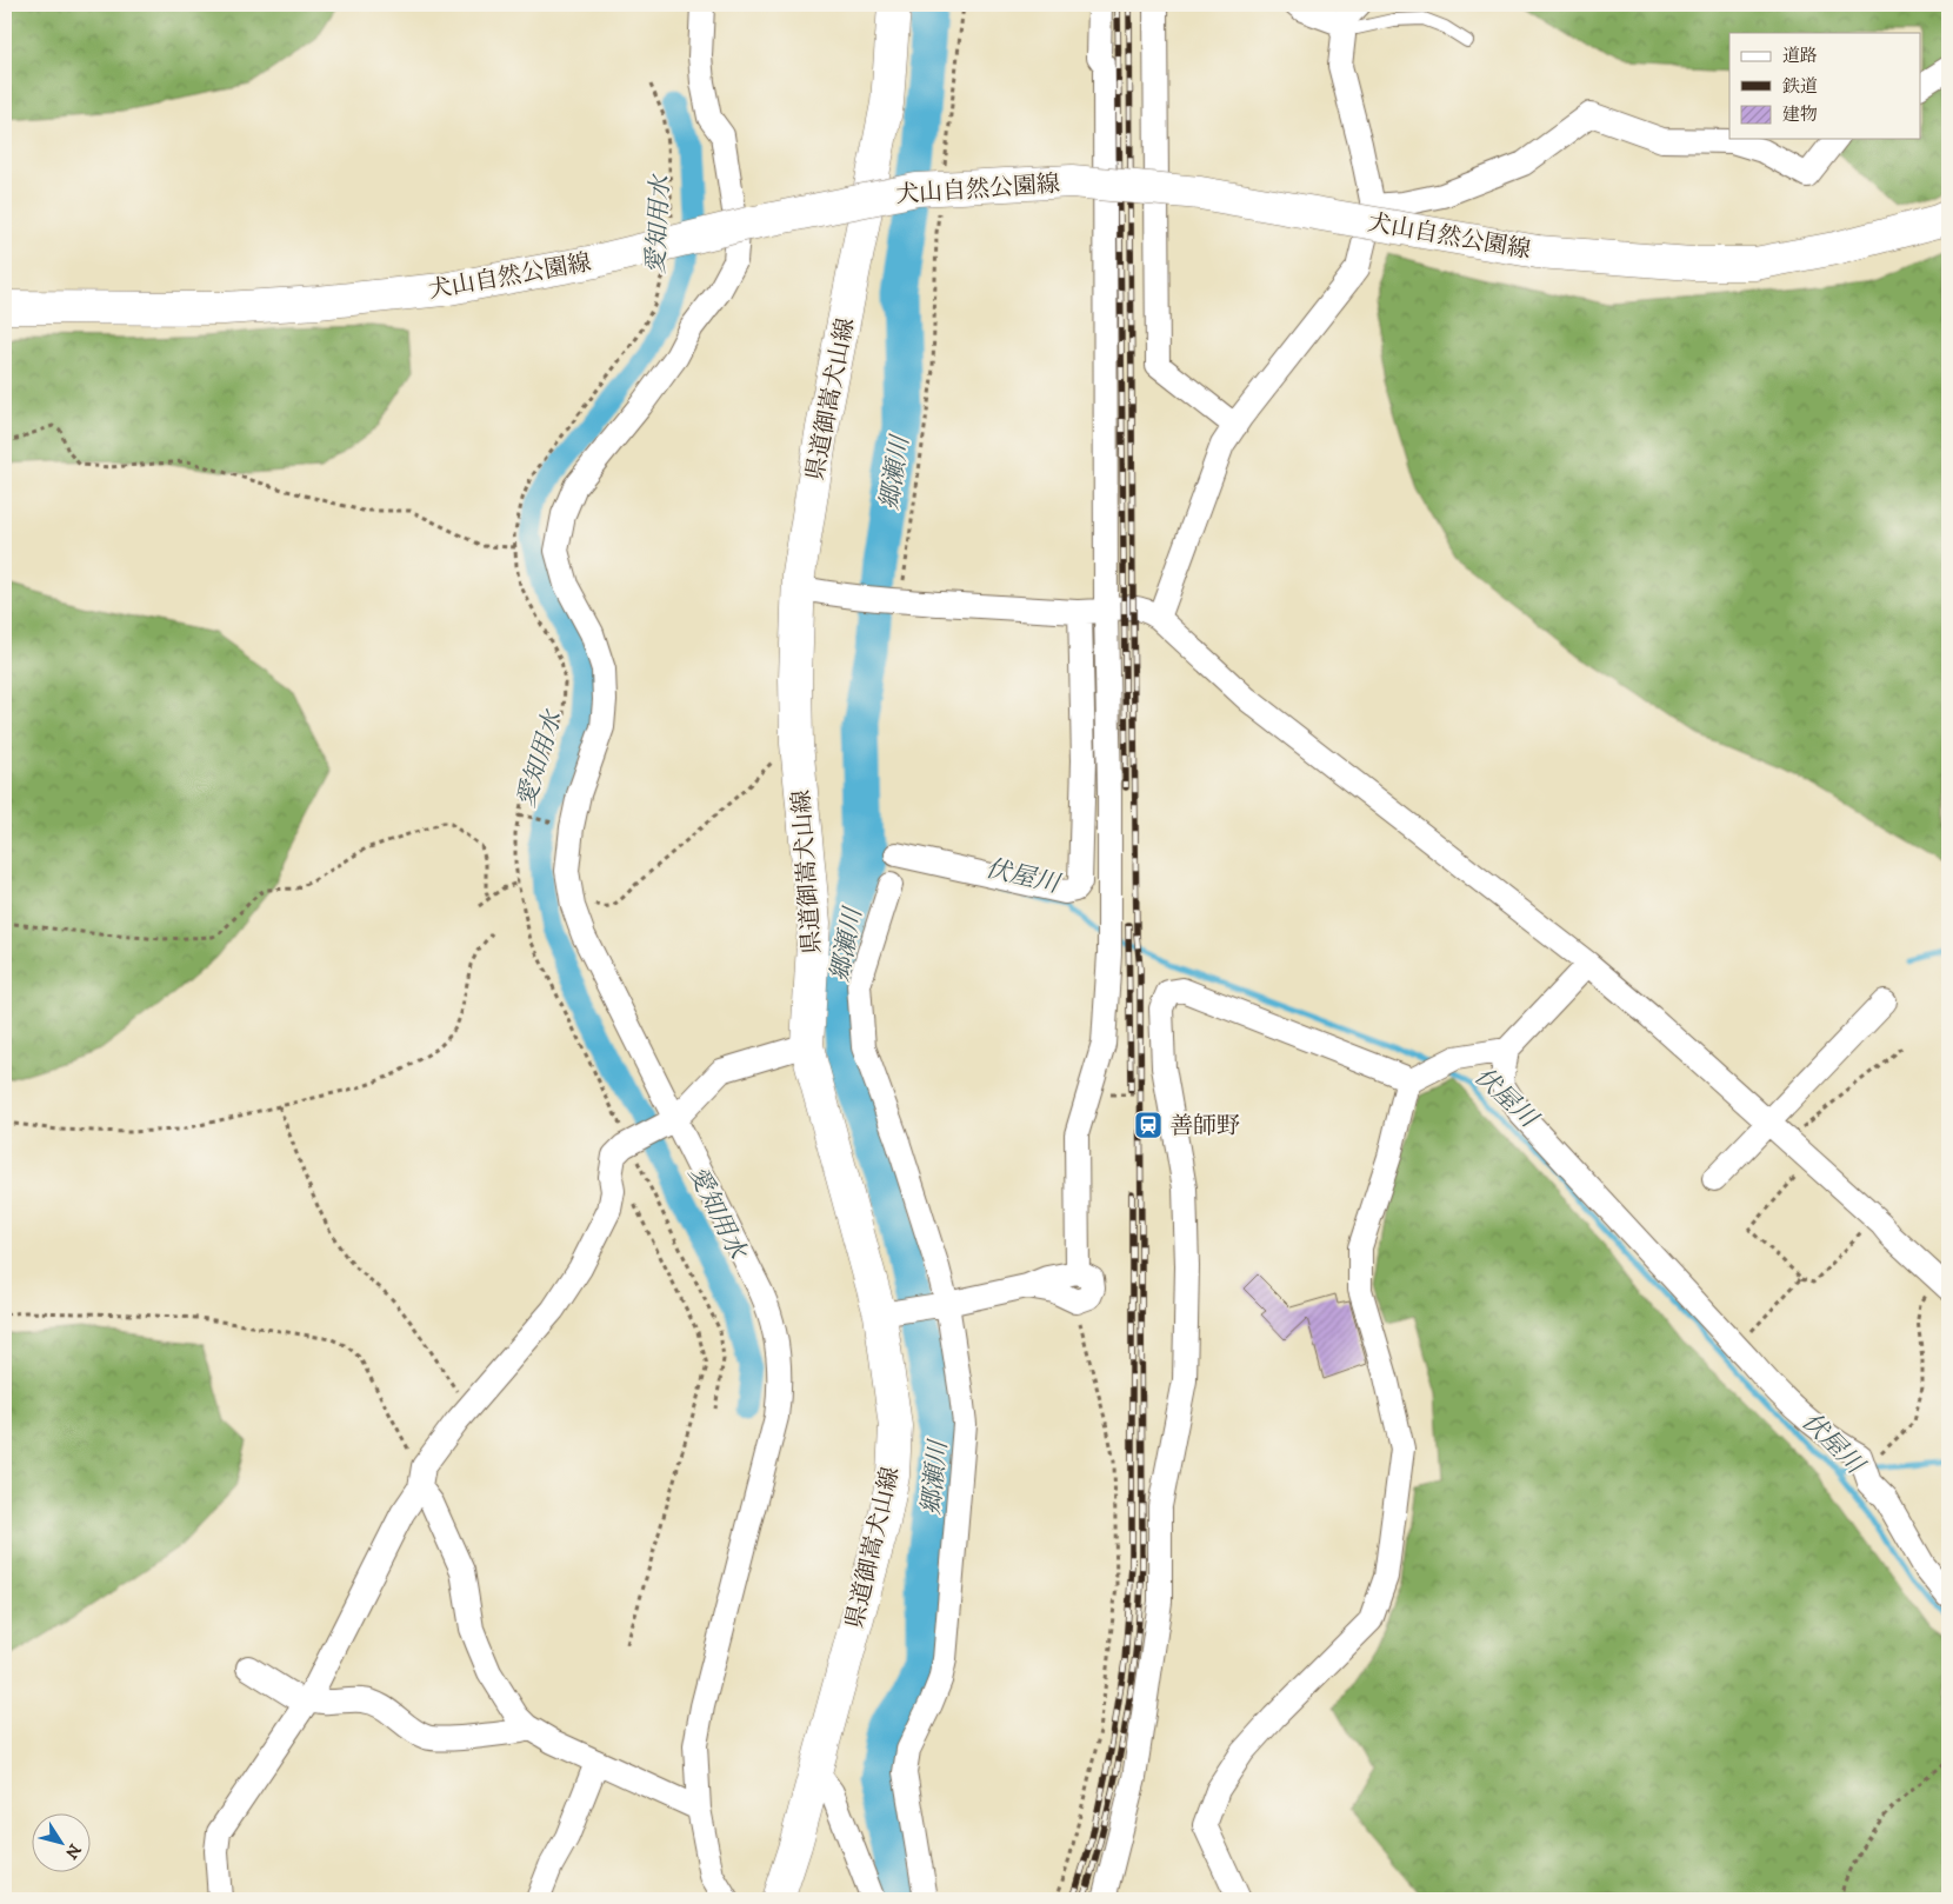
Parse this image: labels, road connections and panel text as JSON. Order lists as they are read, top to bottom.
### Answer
{
  "streets": {
    "main road": ["犬山自然公園線", "県道御嵩犬山線"]
  },
  "water": ["愛知用水", "郷瀬川", "伏屋川"],
  "places": {
    "station": ["善師野"]
  },
  "legend": ["道路", "鉄道", "建物"],
  "north": "bottom right"
}
